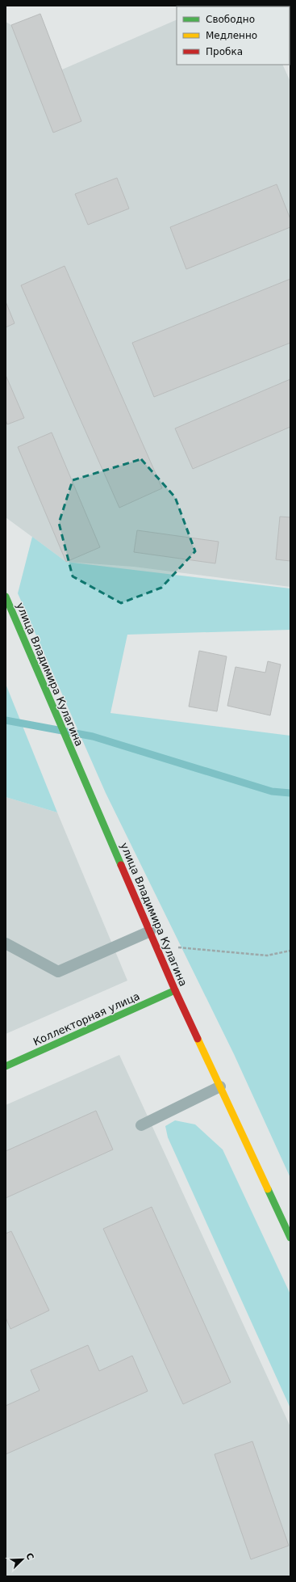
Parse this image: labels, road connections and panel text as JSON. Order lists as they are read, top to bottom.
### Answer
{
  "streets": {
    "street": ["улица Владимира Кулагина", "Коллекторная улица"]
  },
  "crossings": [
    ["улица Владимира Кулагина", "Коллекторная улица"]
  ],
  "legend": ["Свободно", "Медленно", "Пробка"],
  "north": "top right"
}
